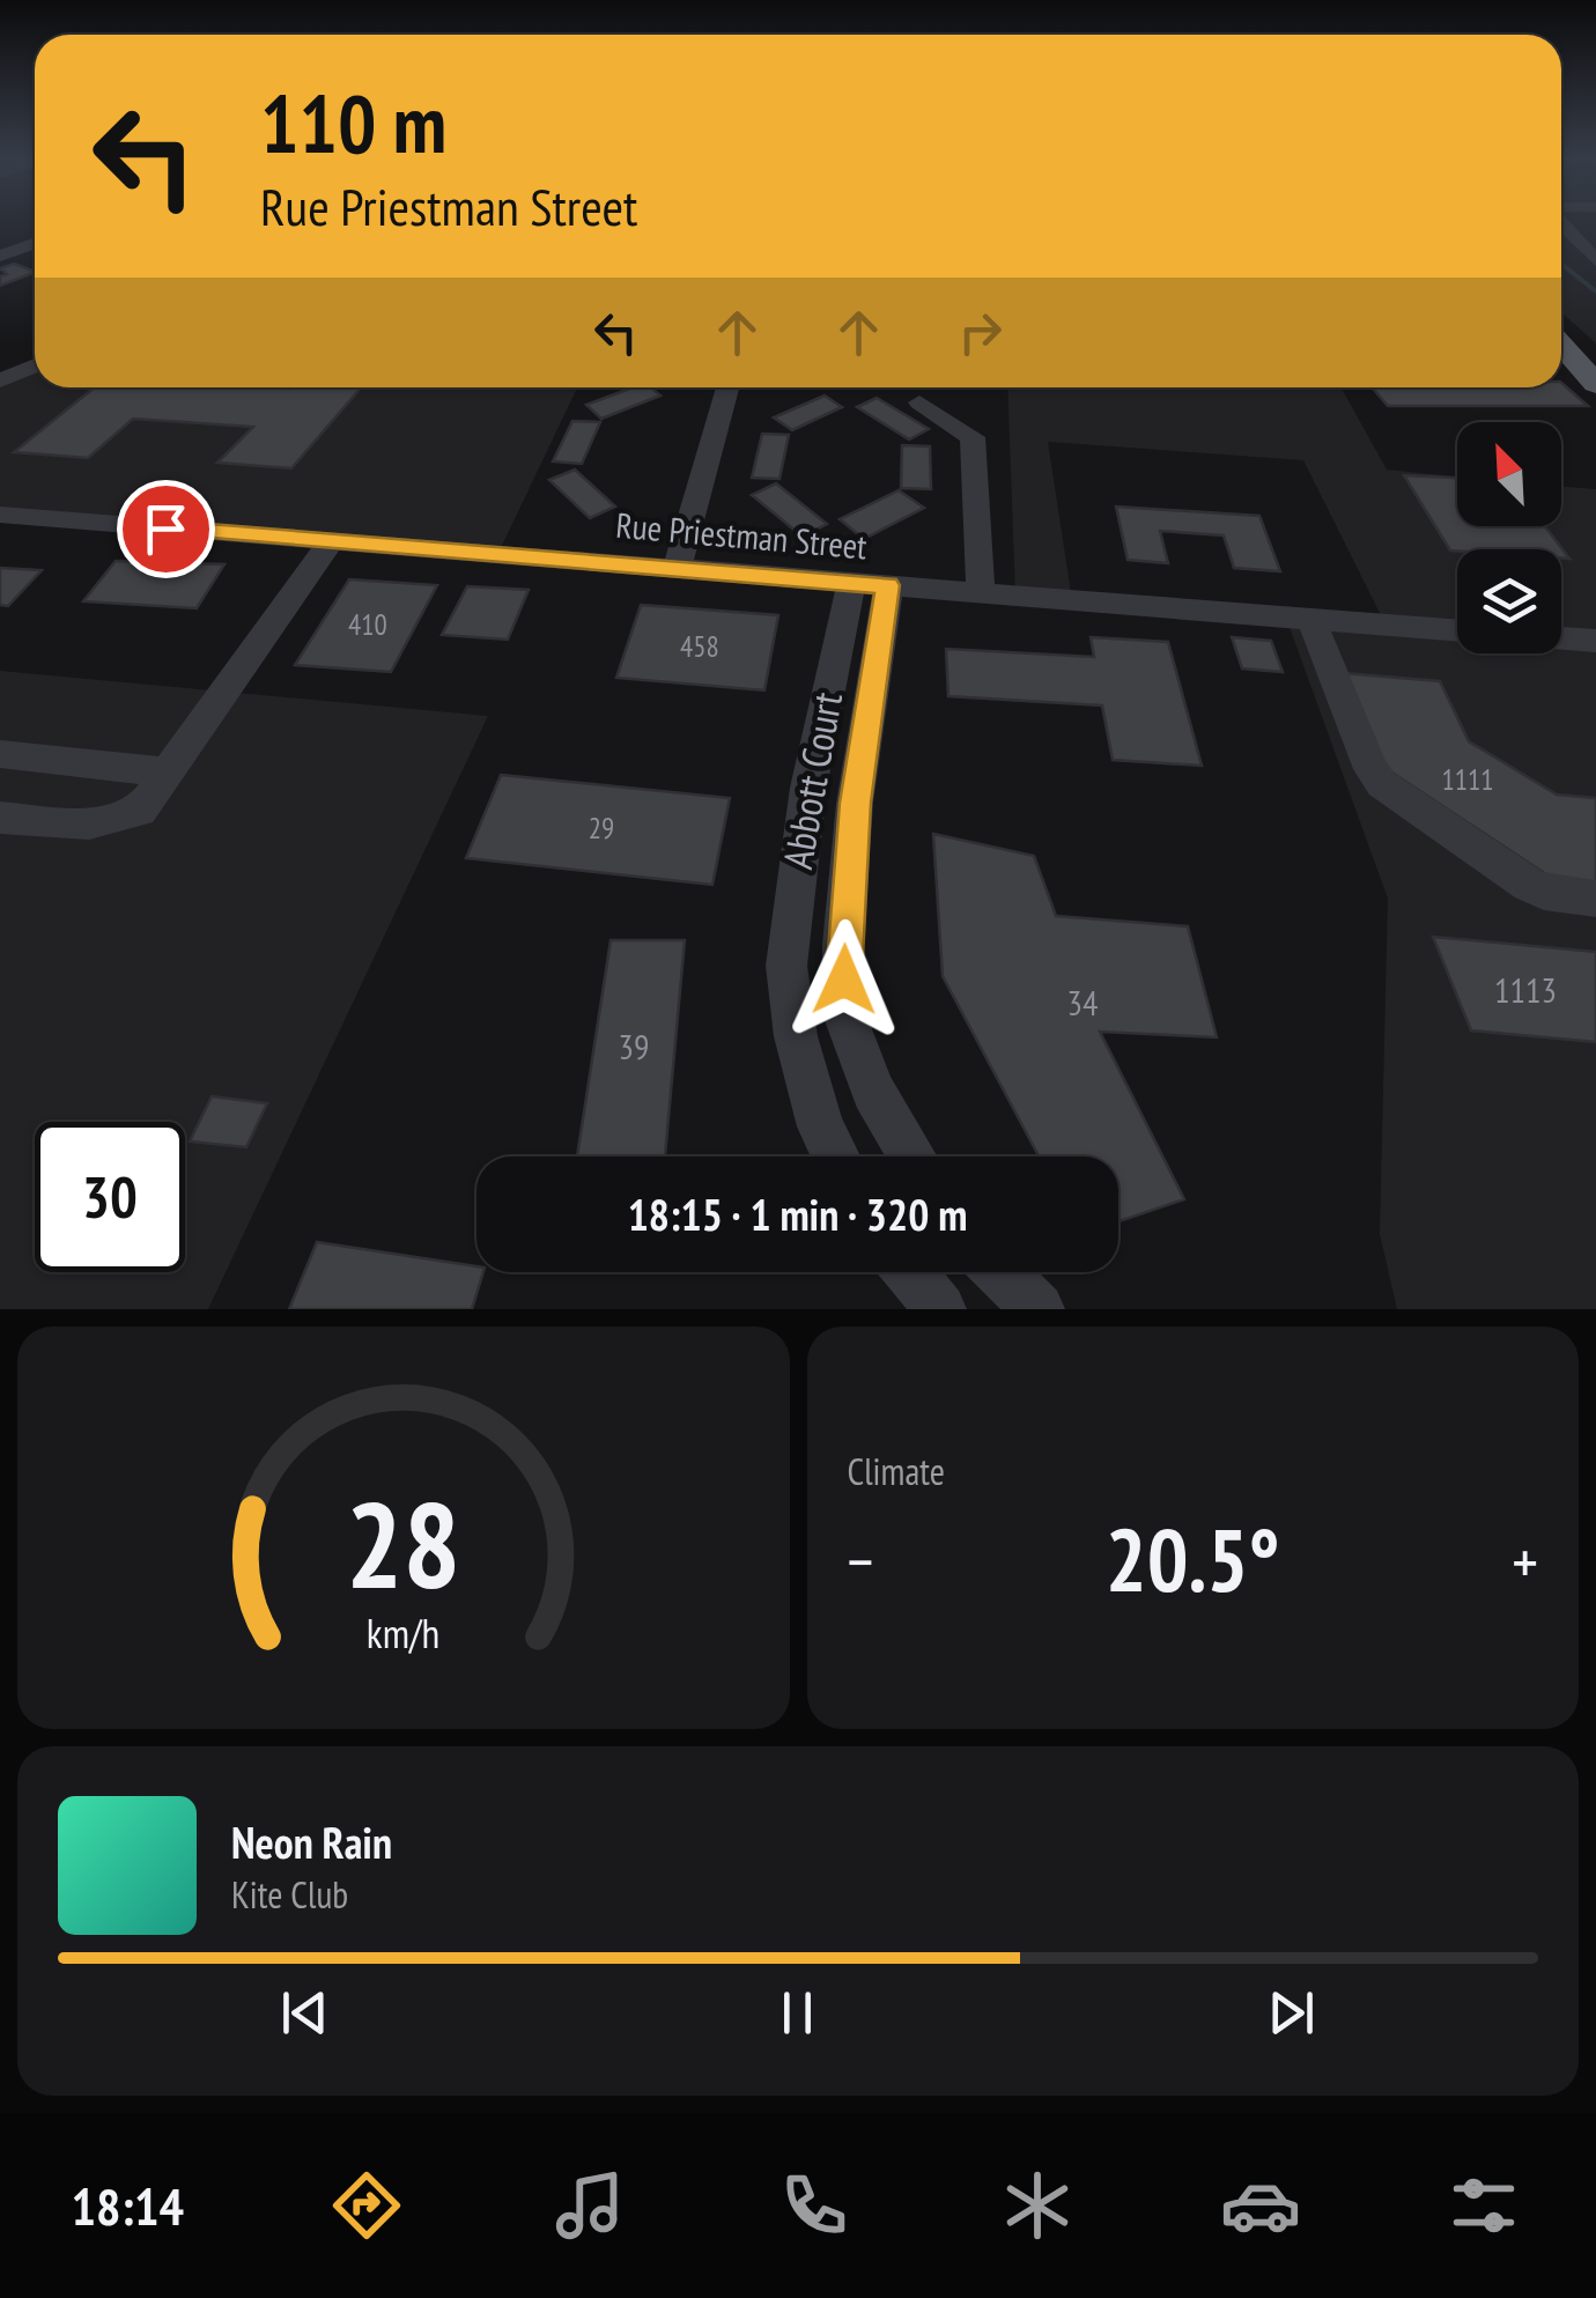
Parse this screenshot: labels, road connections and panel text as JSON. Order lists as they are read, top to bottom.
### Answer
{
  "streets": {
    "street": ["Rue Priestman Street", "Abbott Court"]
  },
  "crossings": [
    ["Rue Priestman Street", "Abbott Court"]
  ],
  "house_numbers": [
    "410",
    "458",
    "1111",
    "29",
    "1113",
    "34",
    "39"
  ],
  "north": "top left",
  "page": {
    "turn": ["110 m", "Rue Priestman Street"],
    "limit": "30",
    "trip": "18:15 · 1 min · 320 m",
    "tile": "Climate",
    "heat": ["−", "20.5°", "+"],
    "song": ["Neon Rain", "Kite Club"],
    "tabs": "18:14",
    "gauge": ["28", "km/h"]
  }
}
